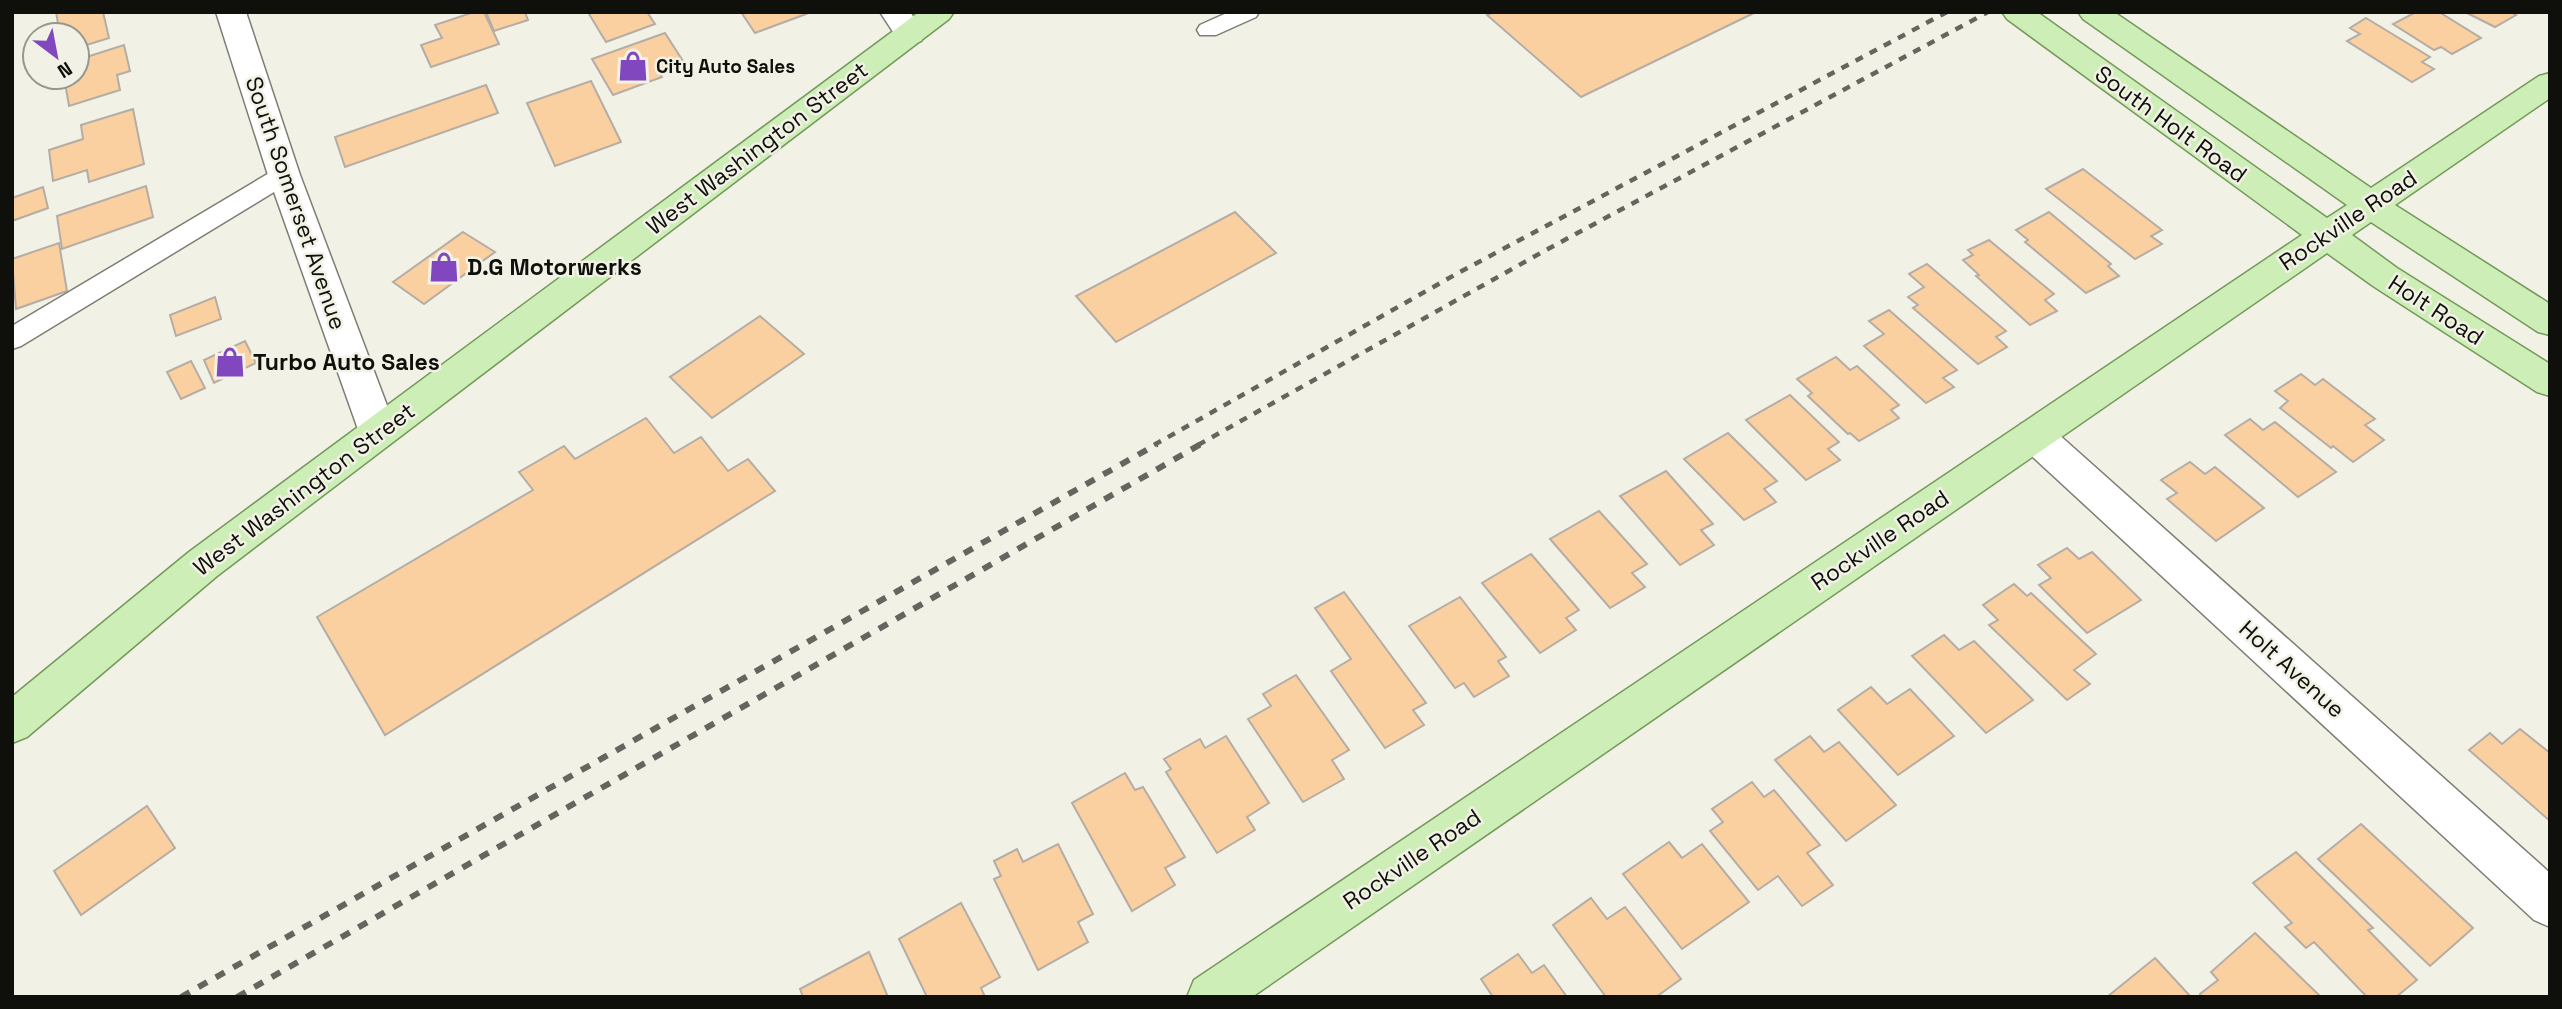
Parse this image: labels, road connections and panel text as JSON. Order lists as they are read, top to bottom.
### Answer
{
  "streets": {
    "main road": [
      "South Holt Road",
      "West Washington Street",
      "Rockville Road",
      "Holt Road"
    ],
    "street": ["South Somerset Avenue", "Holt Avenue"]
  },
  "crossings": [
    ["South Holt Road", "Rockville Road"],
    ["South Holt Road", "Holt Road"],
    ["West Washington Street", "South Somerset Avenue"],
    ["Rockville Road", "Holt Road"],
    ["Rockville Road", "Holt Avenue"]
  ],
  "places": {
    "shop": ["City Auto Sales", "D.G Motorwerks", "Turbo Auto Sales"]
  },
  "north": "bottom right"
}
